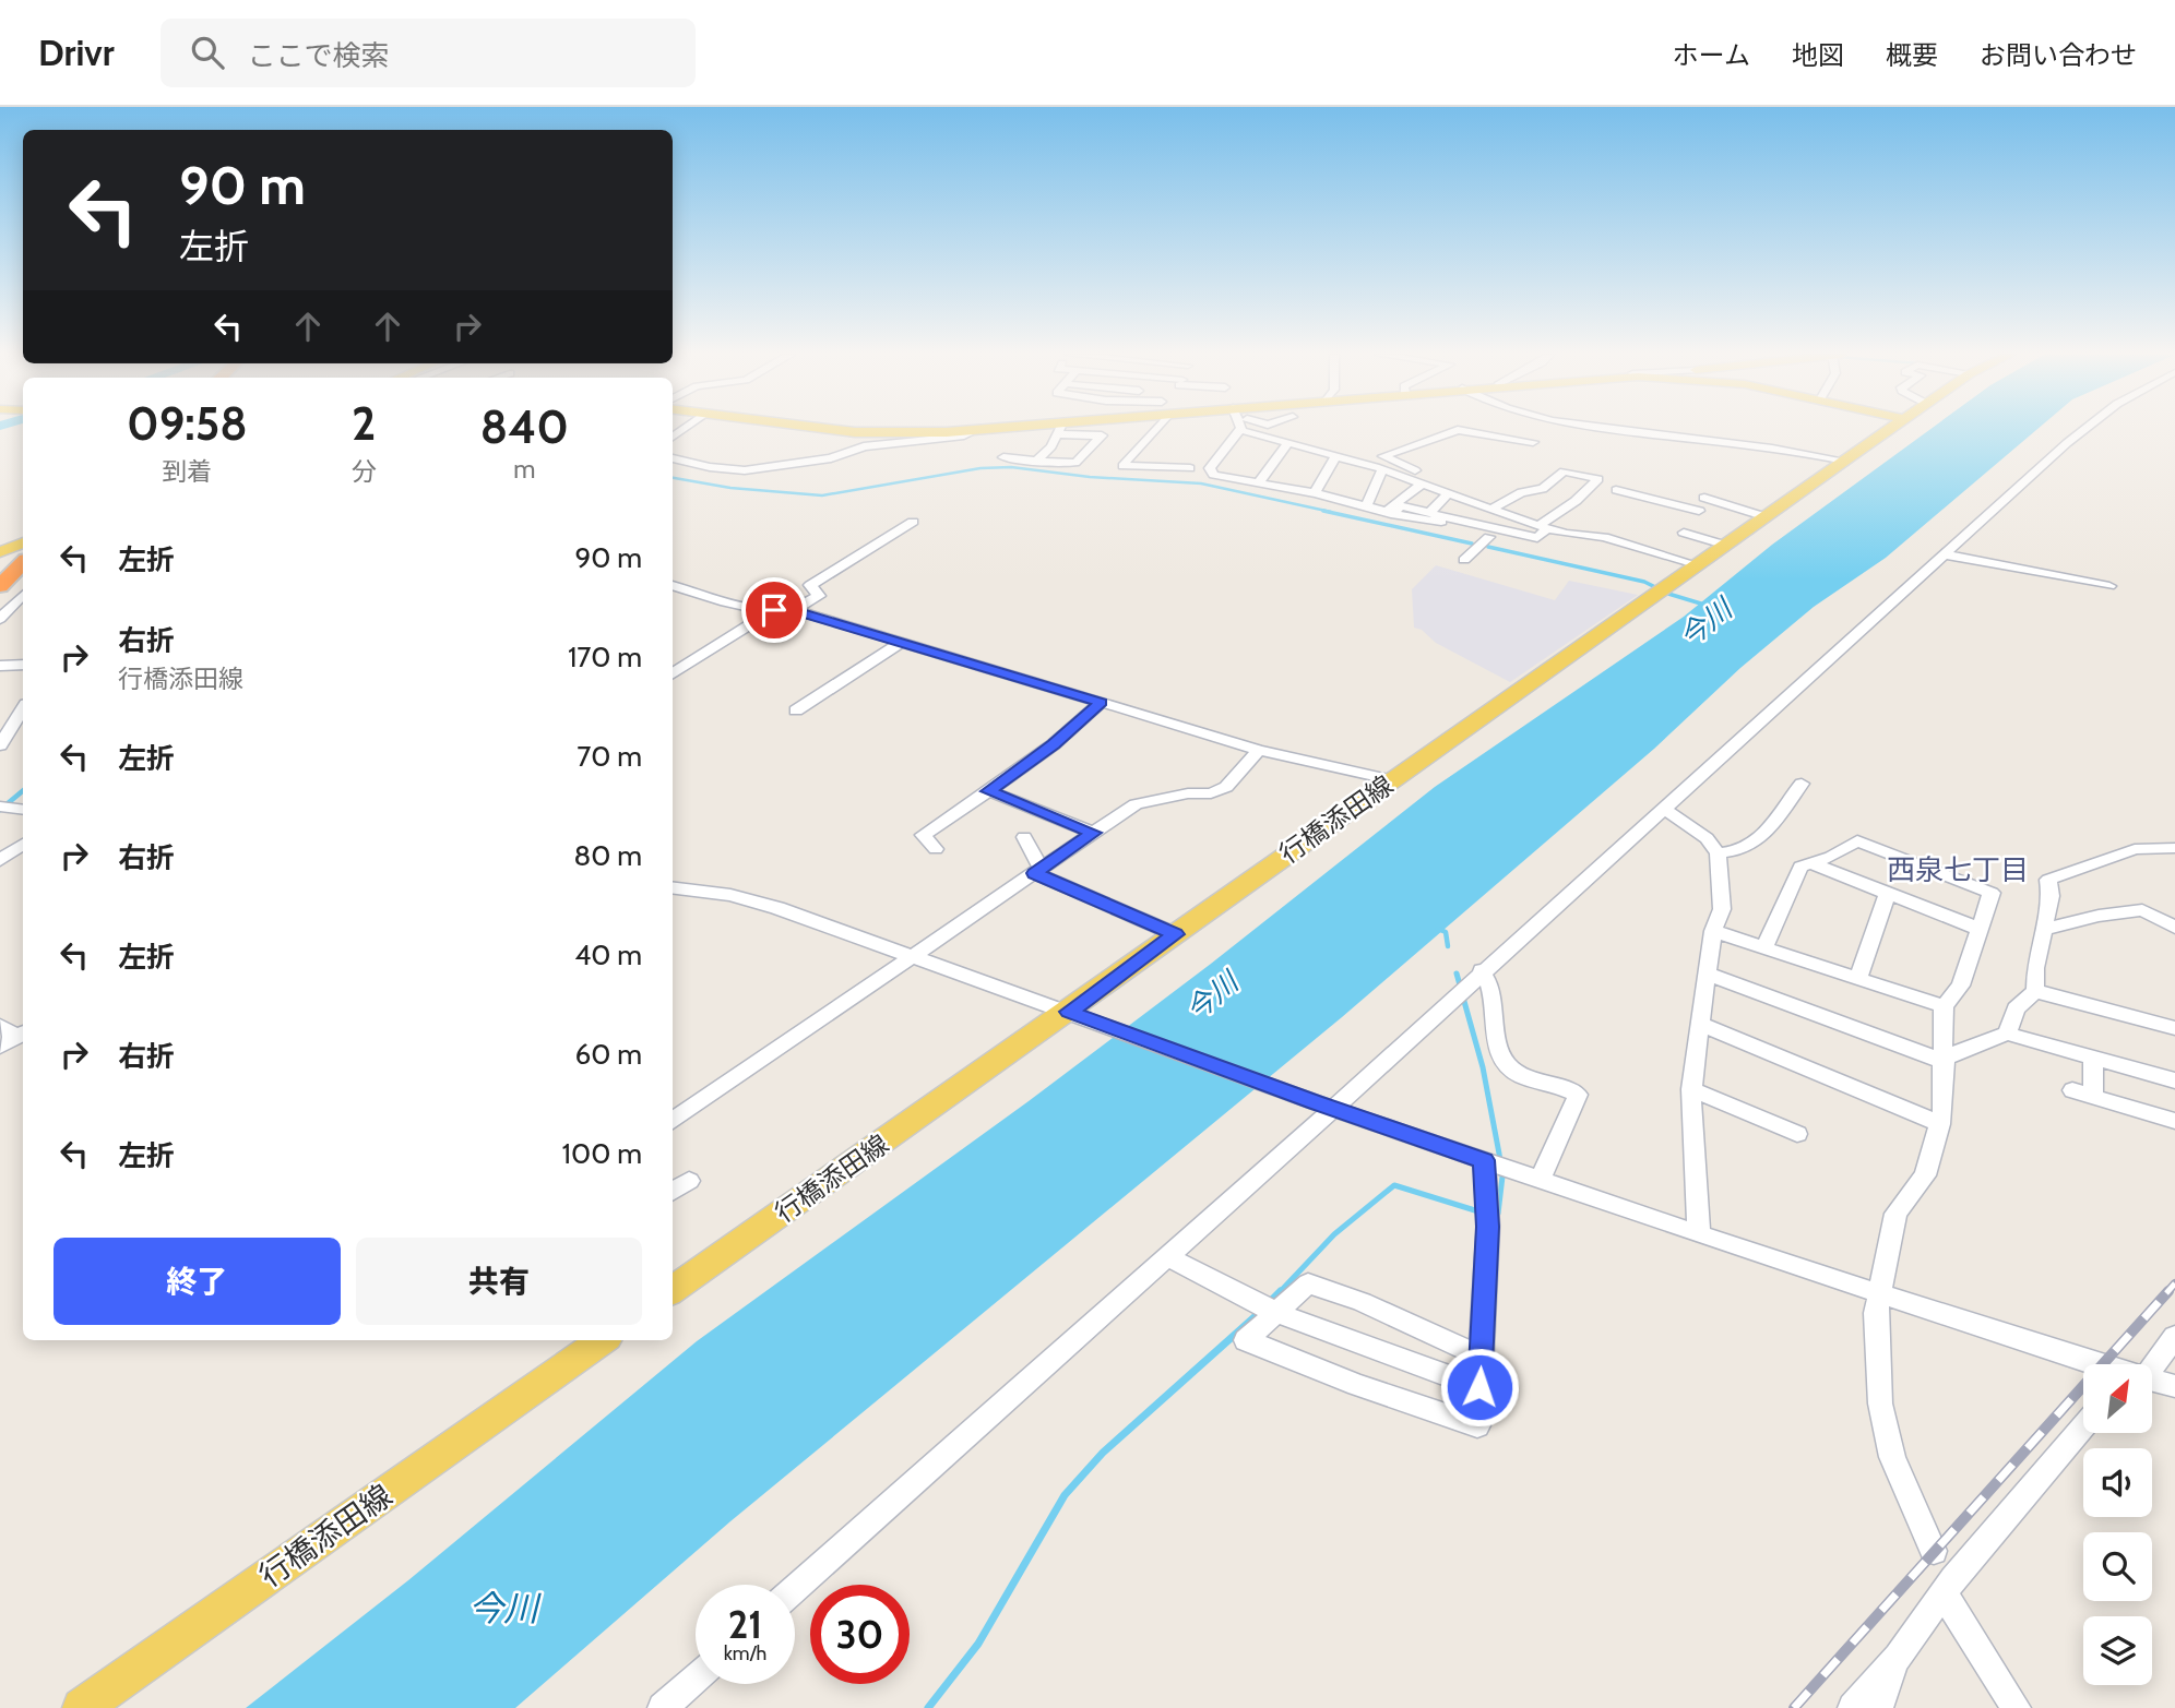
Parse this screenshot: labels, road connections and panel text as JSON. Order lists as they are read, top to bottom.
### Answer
{
  "streets": {
    "main road": ["行橋添田線"]
  },
  "districts": ["西泉七丁目"],
  "water": ["今川"],
  "north": "top right",
  "page": {
    "header": "Drivr",
    "search": "ここで検索",
    "nav": [
      "ホーム",
      "地図",
      "概要",
      "お問い合わせ"
    ],
    "turn": ["90 m", "左折"],
    "eta": [
      "09:58",
      "到着",
      "2",
      "分",
      "840",
      "m"
    ],
    "list": [
      {
        "name": "左折",
        "value": "90 m"
      },
      {
        "name": "右折",
        "note": "行橋添田線",
        "value": "170 m"
      },
      {
        "name": "左折",
        "value": "70 m"
      },
      {
        "name": "右折",
        "value": "80 m"
      },
      {
        "name": "左折",
        "value": "40 m"
      },
      {
        "name": "右折",
        "value": "60 m"
      },
      {
        "name": "左折",
        "value": "100 m"
      }
    ],
    "buttons": ["終了", "共有"],
    "speed": "21 km/h",
    "limit": "30"
  }
}
